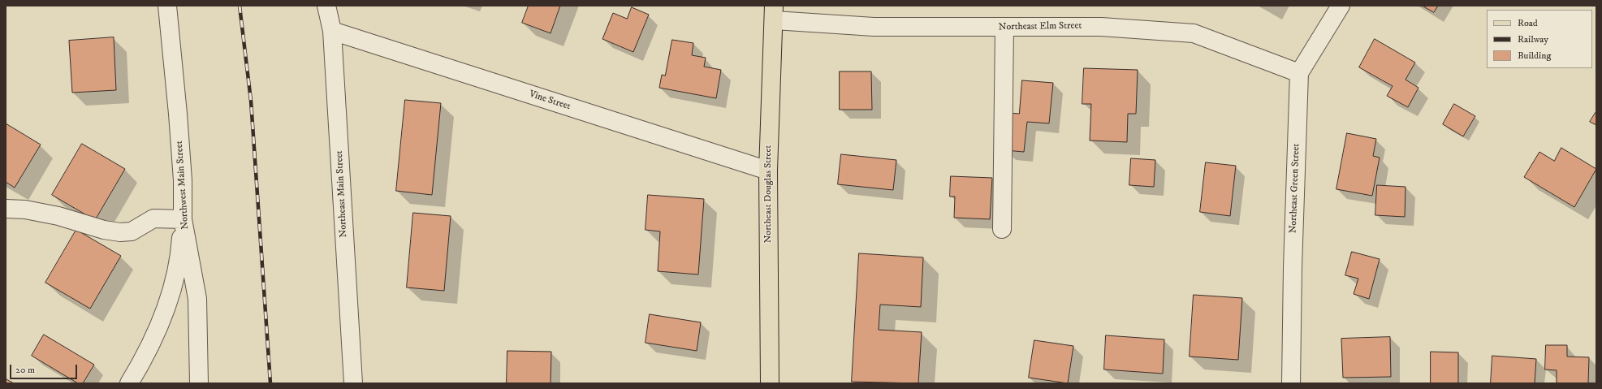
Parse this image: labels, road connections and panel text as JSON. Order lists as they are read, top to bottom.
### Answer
{
  "streets": {
    "main road": ["Northeast Douglas Street"],
    "street": [
      "Northeast Elm Street",
      "Vine Street",
      "Northwest Main Street",
      "Northeast Green Street",
      "Northeast Main Street"
    ]
  },
  "crossings": [
    ["Northeast Elm Street", "Northeast Green Street"],
    ["Northeast Elm Street", "Northeast Douglas Street"],
    ["Vine Street", "Northeast Main Street"],
    ["Vine Street", "Northeast Douglas Street"]
  ],
  "legend": ["Road", "Railway", "Building"],
  "scale_bar": "20 m"
}
